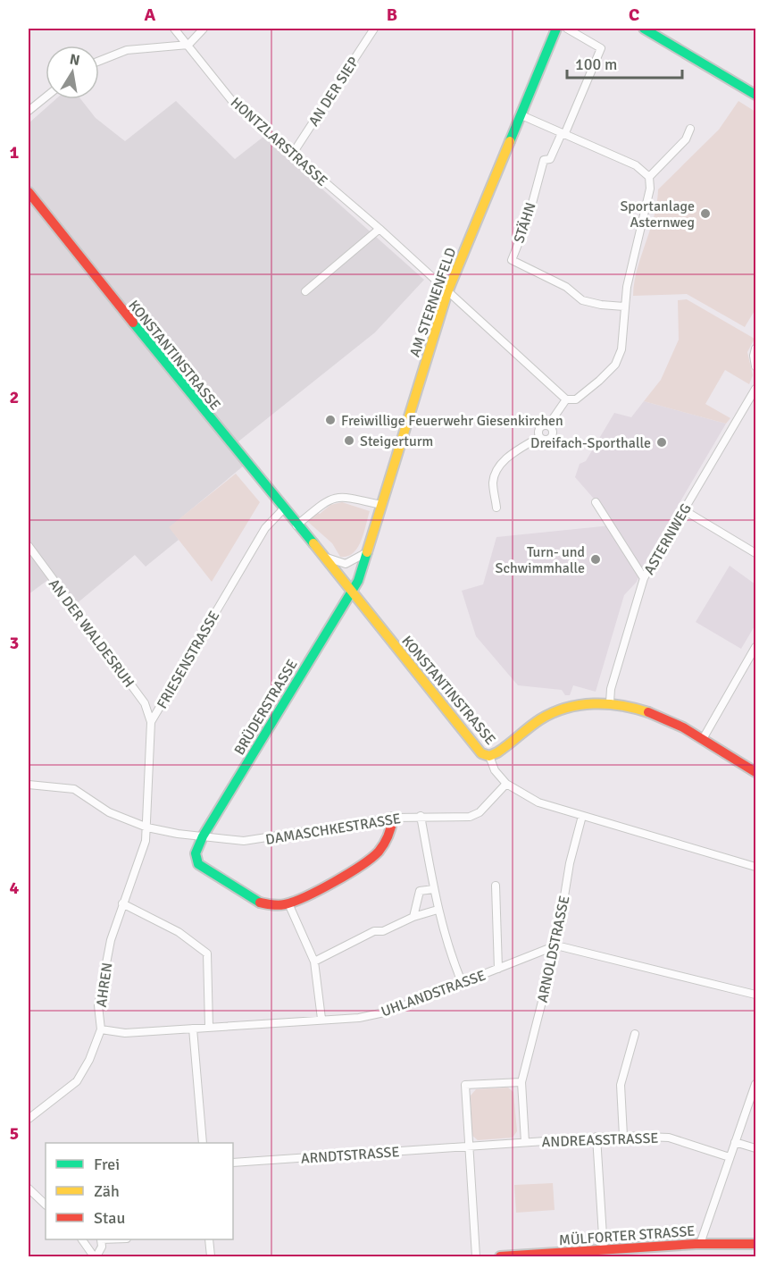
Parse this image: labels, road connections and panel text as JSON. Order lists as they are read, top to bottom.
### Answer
{
  "streets": {
    "street": [
      "AN DER SIEP",
      "HONTZLARSTRASSE",
      "STÄHN",
      "AM STERNENFELD",
      "KONSTANTINSTRASSE",
      "ASTERNWEG",
      "AN DER WALDESRUH",
      "FRIESENSTRASSE",
      "BRÜDERSTRASSE",
      "DAMASCHKESTRASSE",
      "ARNOLDSTRASSE",
      "AHREN",
      "UHLANDSTRASSE",
      "ANDREASSTRASSE",
      "ARNDTSTRASSE",
      "MÜLFORTER STRASSE"
    ]
  },
  "crossings": [
    ["AN DER SIEP", "HONTZLARSTRASSE"],
    ["HONTZLARSTRASSE", "AM STERNENFELD"],
    ["AM STERNENFELD", "KONSTANTINSTRASSE"],
    ["AM STERNENFELD", "BRÜDERSTRASSE"],
    ["KONSTANTINSTRASSE", "FRIESENSTRASSE"],
    ["KONSTANTINSTRASSE", "BRÜDERSTRASSE"],
    ["KONSTANTINSTRASSE", "DAMASCHKESTRASSE"],
    ["KONSTANTINSTRASSE", "ARNOLDSTRASSE"],
    ["AN DER WALDESRUH", "FRIESENSTRASSE"],
    ["FRIESENSTRASSE", "DAMASCHKESTRASSE"],
    ["FRIESENSTRASSE", "AHREN"],
    ["BRÜDERSTRASSE", "DAMASCHKESTRASSE"],
    ["DAMASCHKESTRASSE", "AHREN"],
    ["ARNOLDSTRASSE", "UHLANDSTRASSE"],
    ["ARNOLDSTRASSE", "ANDREASSTRASSE"],
    ["AHREN", "UHLANDSTRASSE"],
    ["ANDREASSTRASSE", "ARNDTSTRASSE"]
  ],
  "places": [
    "Sportanlage Asternweg",
    "Freiwillige Feuerwehr Giesenkirchen",
    "Steigerturm",
    "Dreifach-Sporthalle",
    "Turn- und Schwimmhalle"
  ],
  "legend": ["Frei", "Zäh", "Stau"],
  "scale_bar": "100 m",
  "north": "top",
  "grid": {
    "columns": ["A", "B", "C"],
    "rows": [
      "1",
      "2",
      "3",
      "4",
      "5"
    ]
  }
}
